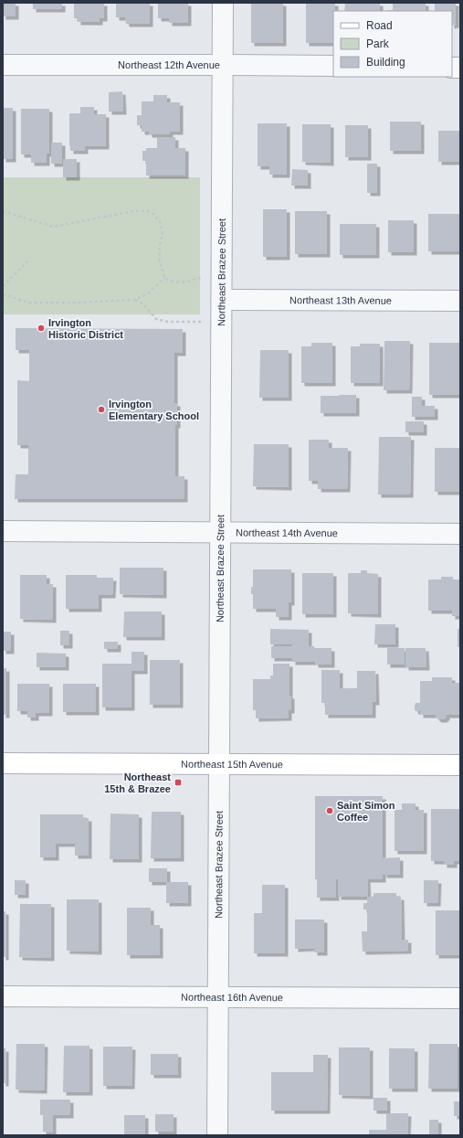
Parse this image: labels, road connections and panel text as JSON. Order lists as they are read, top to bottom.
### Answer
{
  "streets": {
    "street": [
      "Northeast 12th Avenue",
      "Northeast Brazee Street",
      "Northeast 13th Avenue",
      "Northeast 14th Avenue",
      "Northeast 15th Avenue",
      "Northeast 16th Avenue"
    ]
  },
  "crossings": [
    ["Northeast 12th Avenue", "Northeast Brazee Street"],
    ["Northeast Brazee Street", "Northeast 13th Avenue"],
    ["Northeast Brazee Street", "Northeast 14th Avenue"],
    ["Northeast Brazee Street", "Northeast 15th Avenue"],
    ["Northeast Brazee Street", "Northeast 16th Avenue"]
  ],
  "places": {
    "other": ["Irvington Historic District", "Irvington Elementary School", "Saint Simon Coffee"],
    "transit": ["Northeast 15th & Brazee"]
  },
  "legend": ["Road", "Park", "Building"]
}
